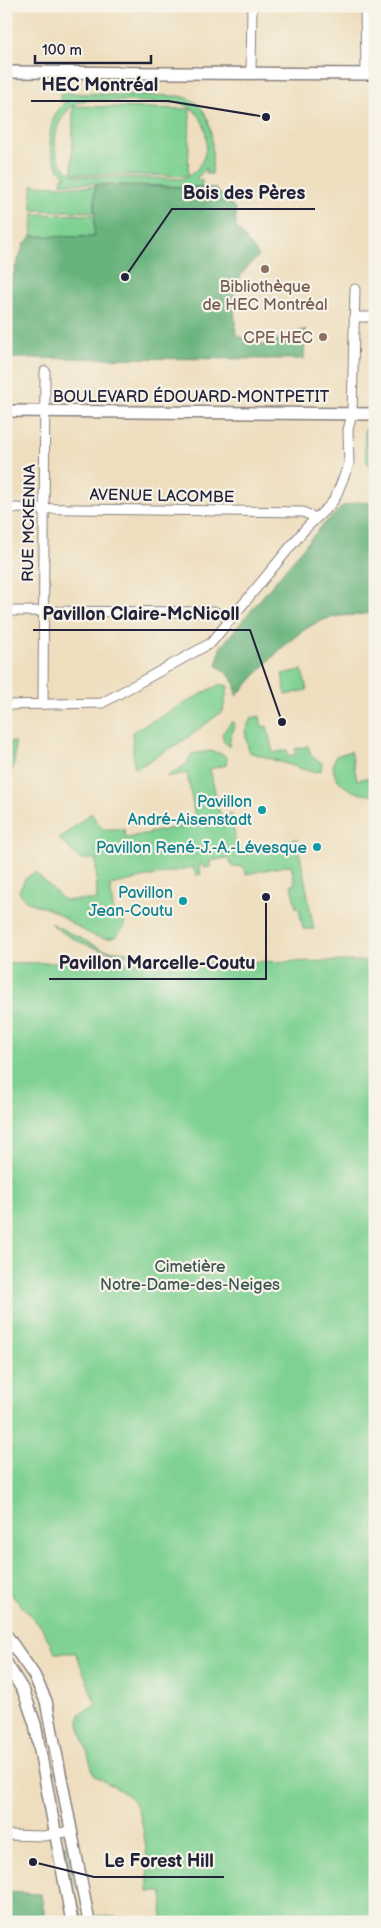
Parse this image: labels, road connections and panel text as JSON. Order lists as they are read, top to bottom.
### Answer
{
  "streets": {
    "main road": ["BOULEVARD ÉDOUARD-MONTPETIT"],
    "street": ["AVENUE LACOMBE", "RUE MCKENNA"]
  },
  "crossings": [
    ["BOULEVARD ÉDOUARD-MONTPETIT", "RUE MCKENNA"],
    ["AVENUE LACOMBE", "RUE MCKENNA"]
  ],
  "parks": ["Cimetière Notre-Dame-des-Neiges"],
  "places": [
    "HEC Montréal",
    "Bibliothèque de HEC Montréal",
    "Bois des Pères",
    "CPE HEC",
    "Pavillon Claire-McNicoll",
    "Pavillon André-Aisenstadt",
    "Pavillon René-J.-A.-Lévesque",
    "Pavillon Marcelle-Coutu",
    "Pavillon Jean-Coutu",
    "Le Forest Hill"
  ],
  "scale_bar": "100 m"
}
